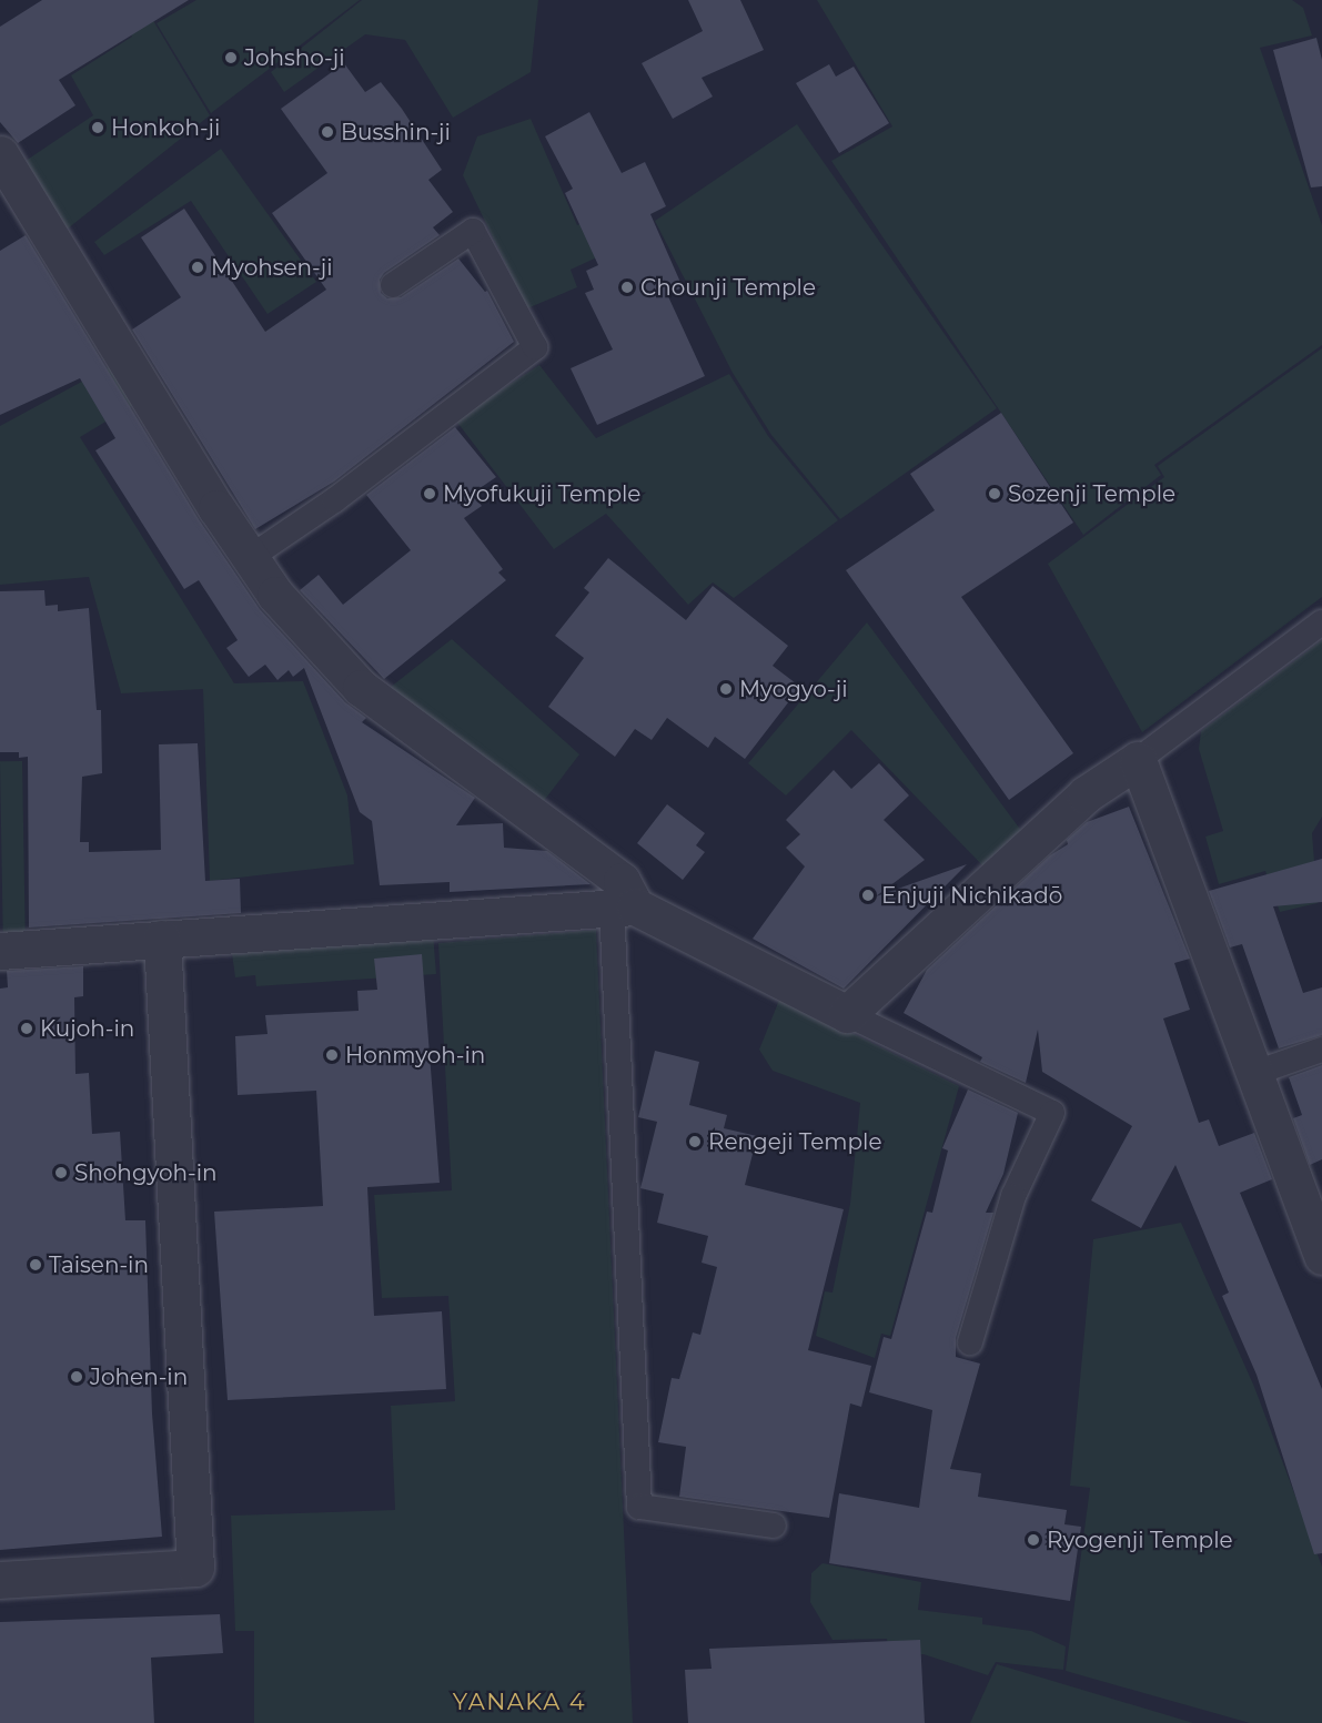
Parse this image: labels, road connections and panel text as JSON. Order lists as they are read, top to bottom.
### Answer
{
  "districts": ["YANAKA 4"],
  "places": [
    "Johsho-ji",
    "Honkoh-ji",
    "Busshin-ji",
    "Myohsen-ji",
    "Chounji Temple",
    "Myofukuji Temple",
    "Sozenji Temple",
    "Myogyo-ji",
    "Enjuji Nichikadō",
    "Kujoh-in",
    "Honmyoh-in",
    "Rengeji Temple",
    "Shohgyoh-in",
    "Taisen-in",
    "Johen-in",
    "Ryogenji Temple"
  ]
}
